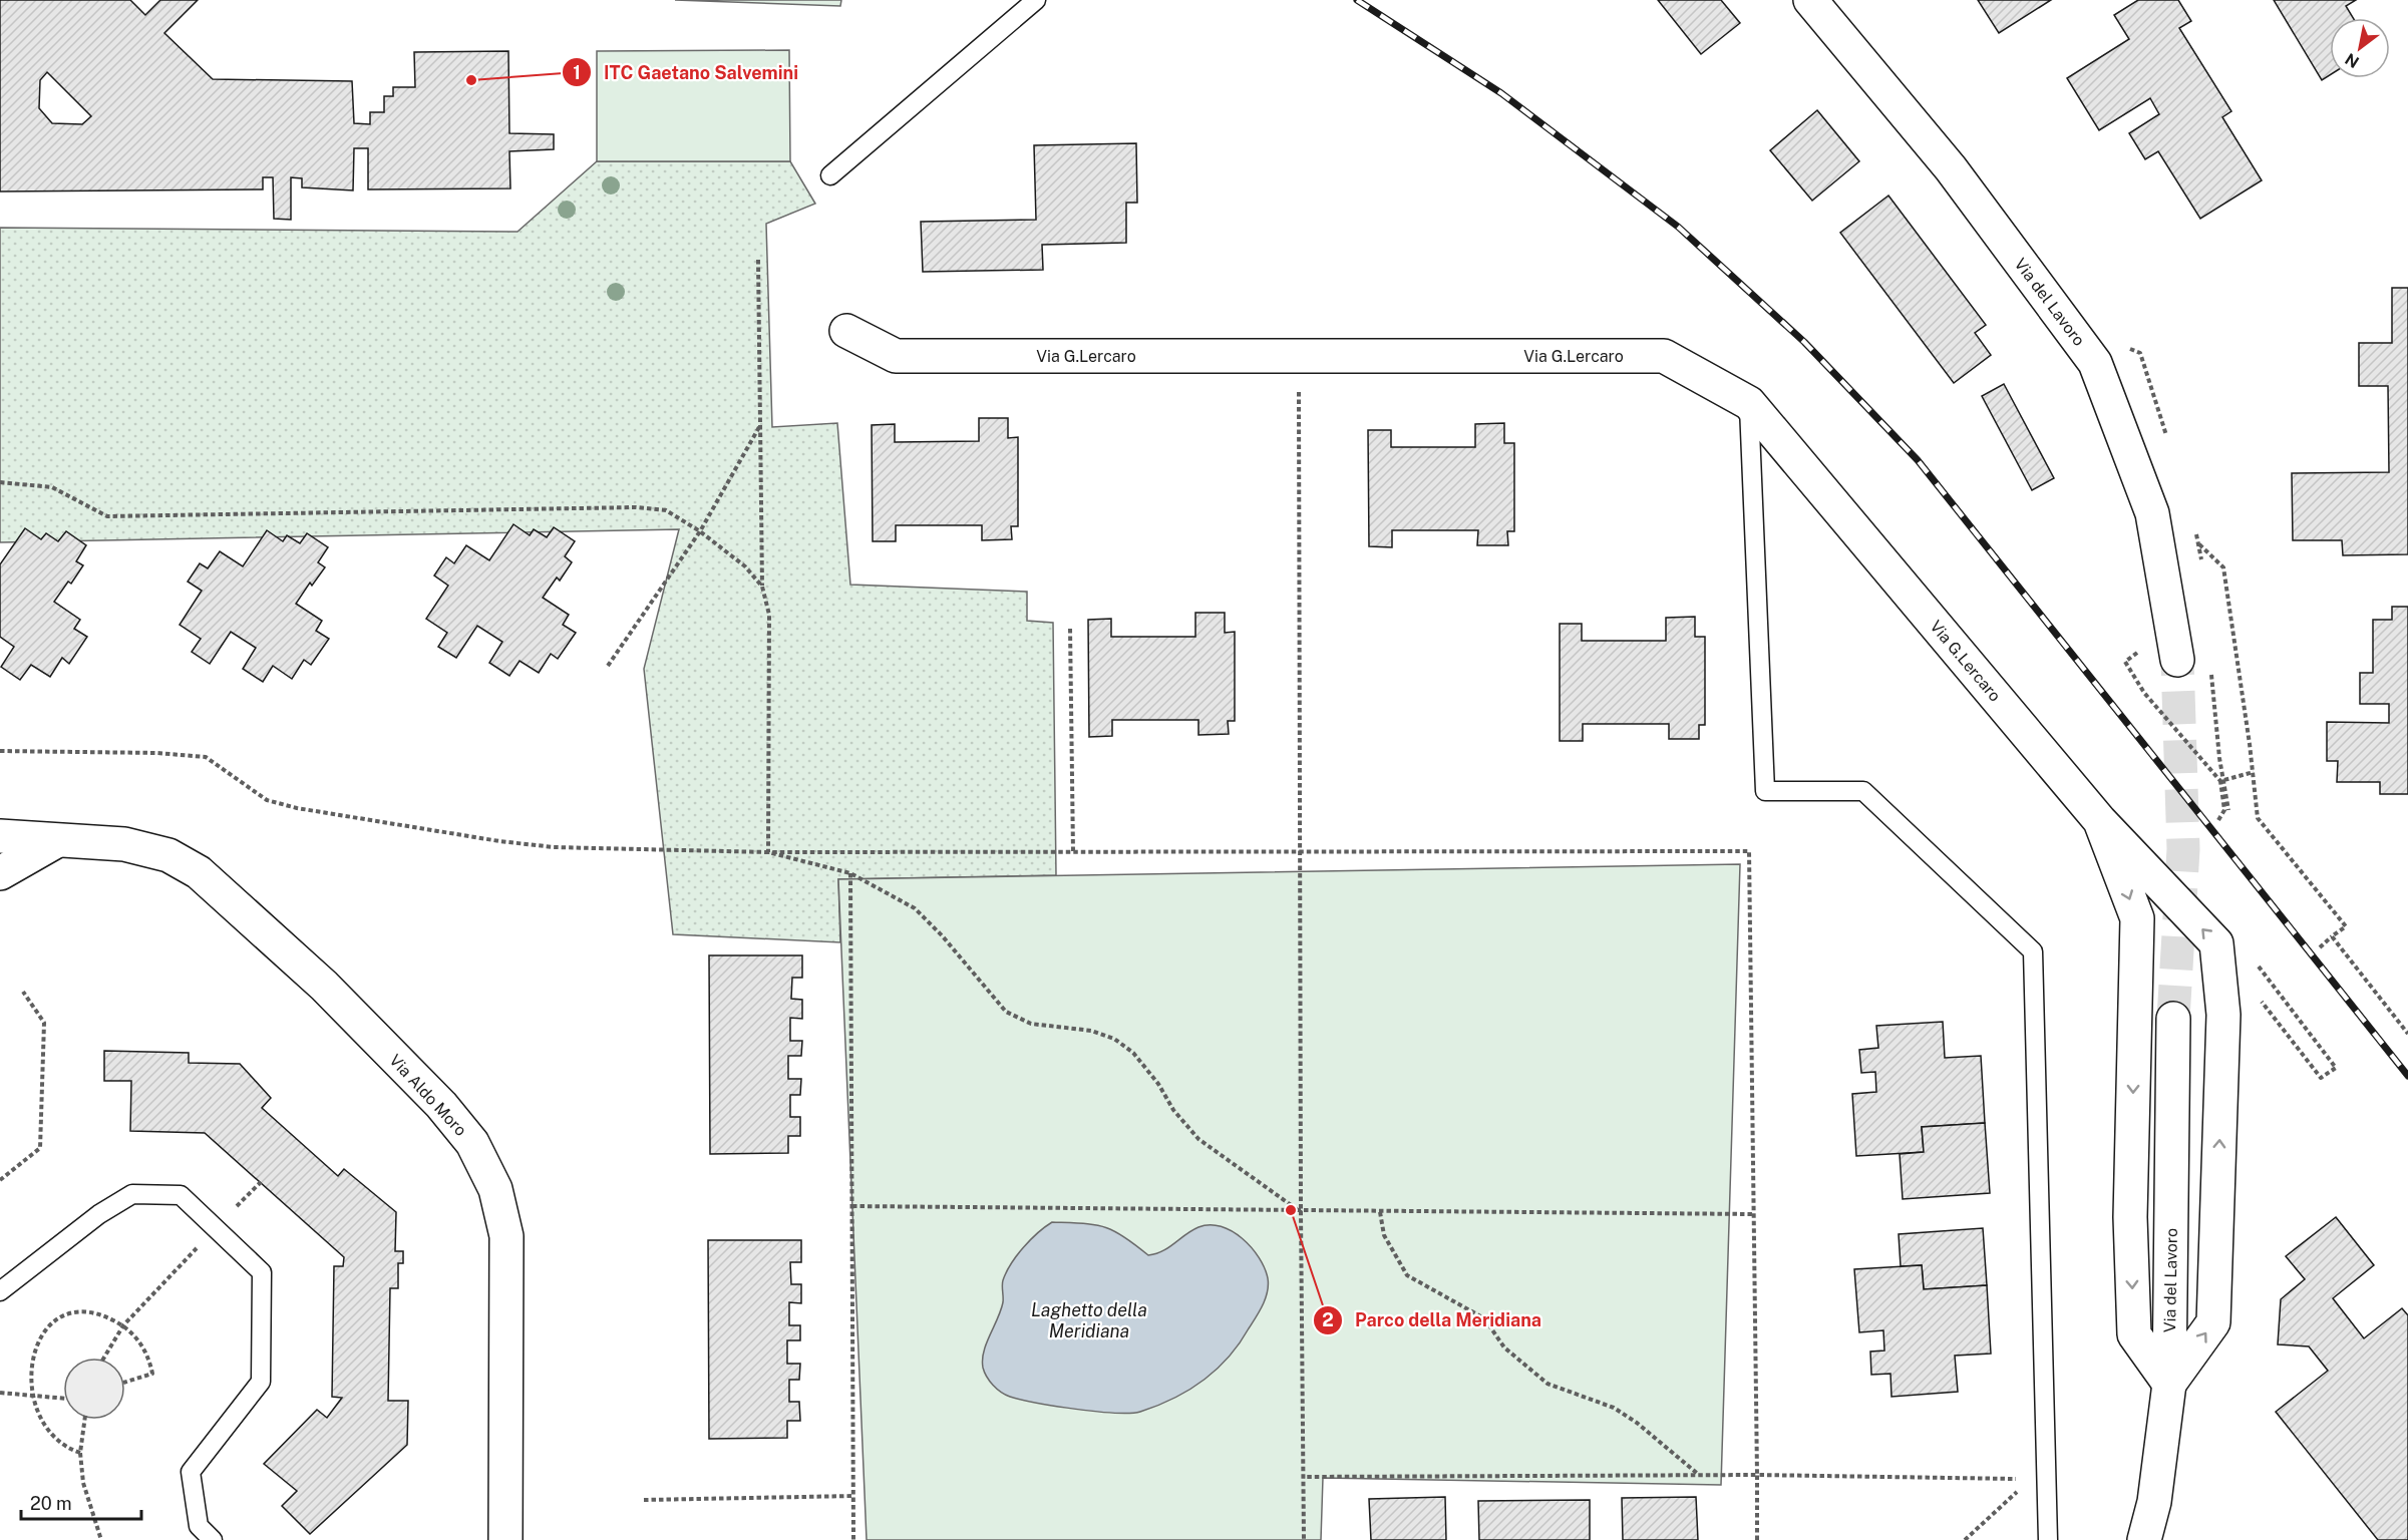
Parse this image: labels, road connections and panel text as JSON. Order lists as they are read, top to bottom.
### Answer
{
  "streets": {
    "street": ["Via del Lavoro", "Via G.Lercaro", "Via Aldo Moro"]
  },
  "crossings": [
    ["Via del Lavoro", "Via G.Lercaro"]
  ],
  "water": ["Laghetto della Meridiana"],
  "places": ["ITC Gaetano Salvemini", "Parco della Meridiana"],
  "scale_bar": "20 m",
  "north": "bottom left"
}
